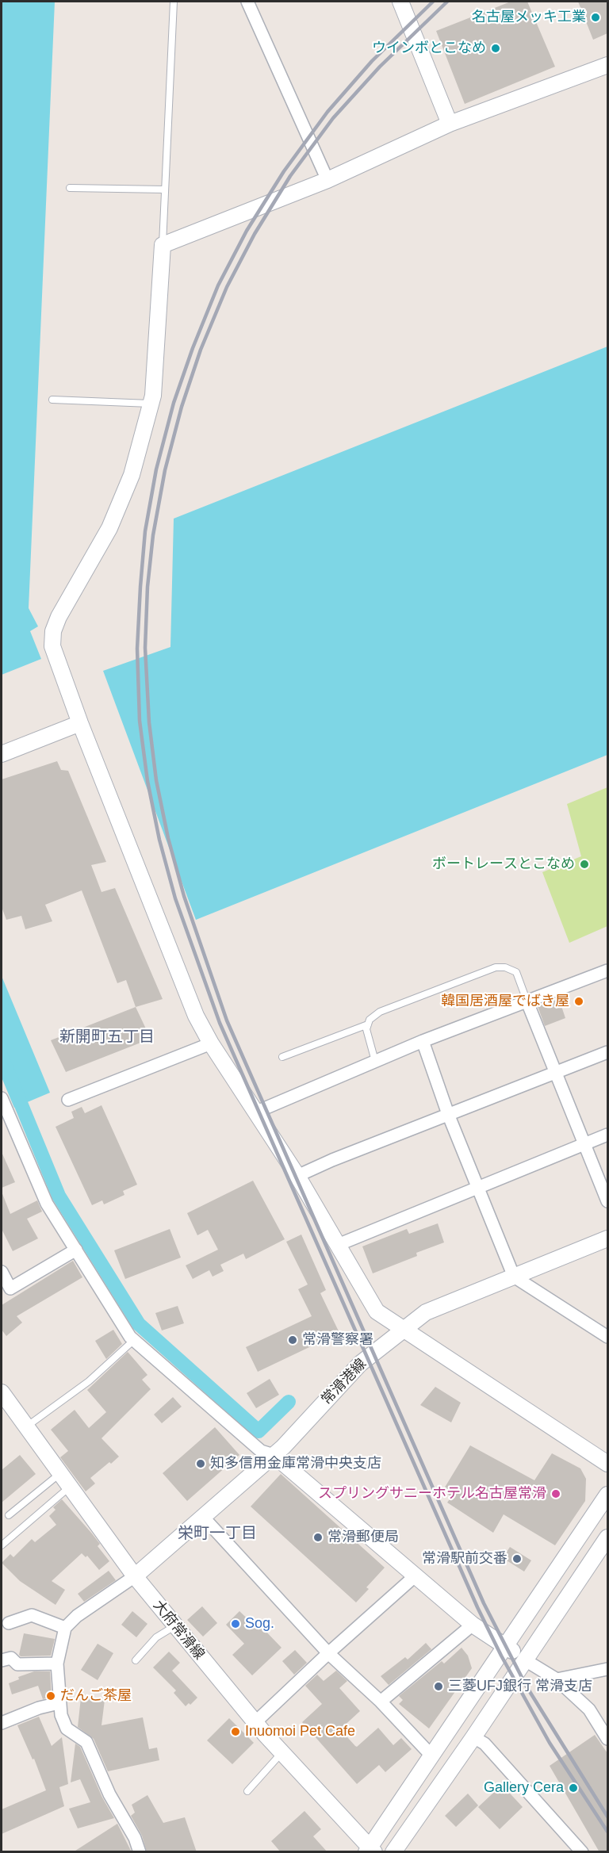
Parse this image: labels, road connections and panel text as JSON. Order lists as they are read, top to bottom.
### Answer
{
  "streets": {
    "street": ["常滑港線", "大府常滑線"]
  },
  "crossings": [
    ["常滑港線", "大府常滑線"]
  ],
  "districts": ["新開町五丁目", "栄町一丁目"],
  "places": [
    "名古屋メッキ工業",
    "ウインボとこなめ",
    "ボートレースとこなめ",
    "韓国居酒屋でばき屋",
    "常滑警察署",
    "知多信用金庫常滑中央支店",
    "スプリングサニーホテル名古屋常滑",
    "常滑郵便局",
    "常滑駅前交番",
    "Sog.",
    "三菱UFJ銀行 常滑支店",
    "だんご茶屋",
    "Inuomoi Pet Cafe",
    "Gallery Cera"
  ]
}
